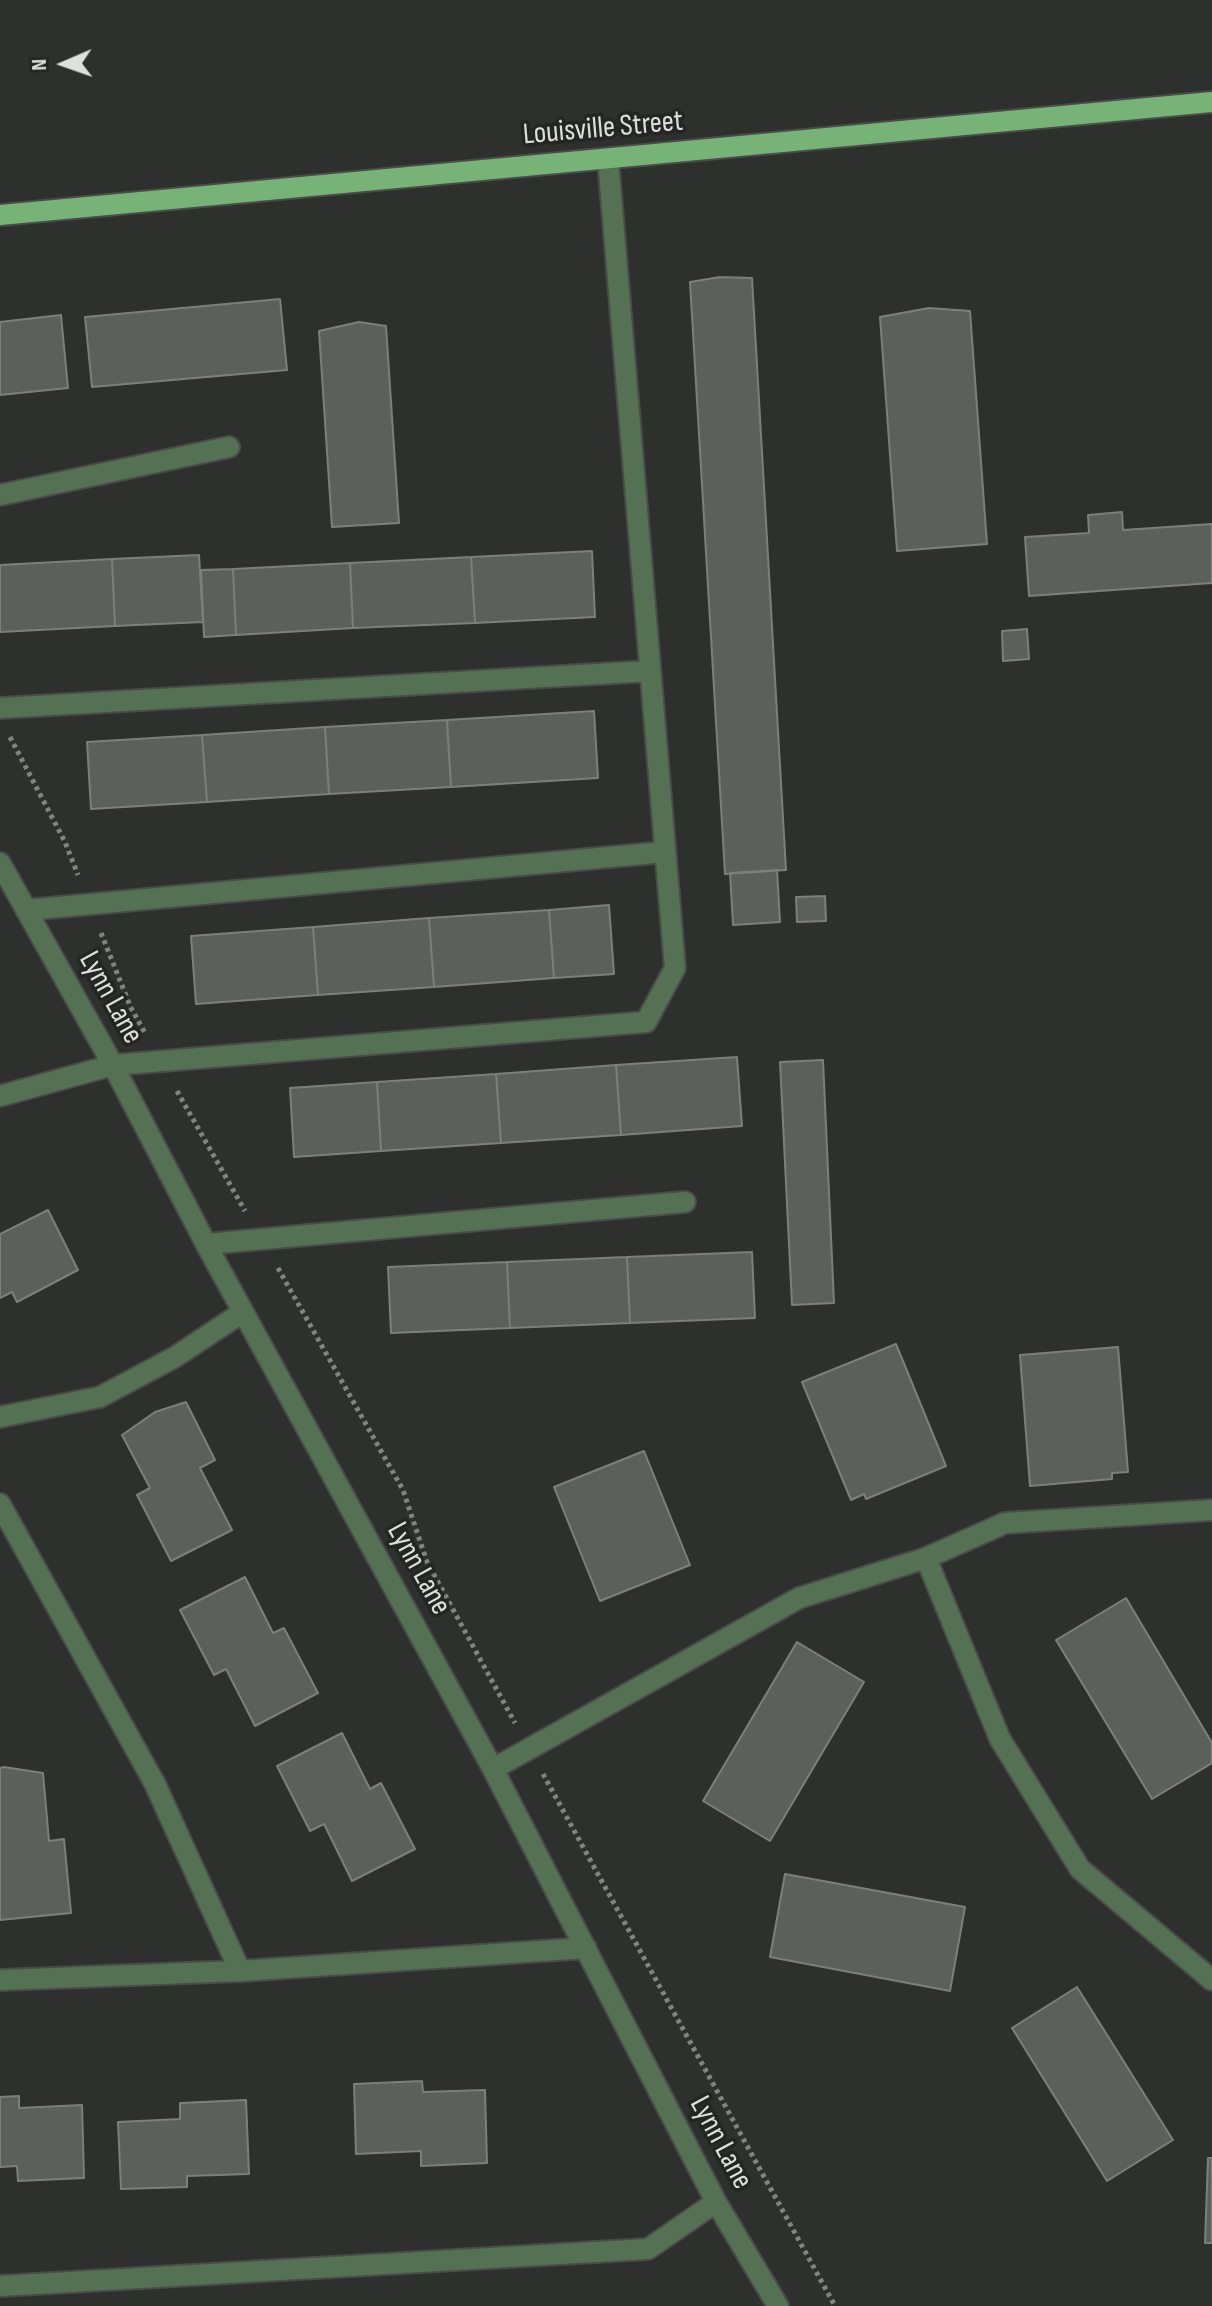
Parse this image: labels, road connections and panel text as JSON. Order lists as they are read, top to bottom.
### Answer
{
  "streets": {
    "main road": ["Louisville Street"],
    "street": ["Lynn Lane"]
  },
  "north": "left"
}
